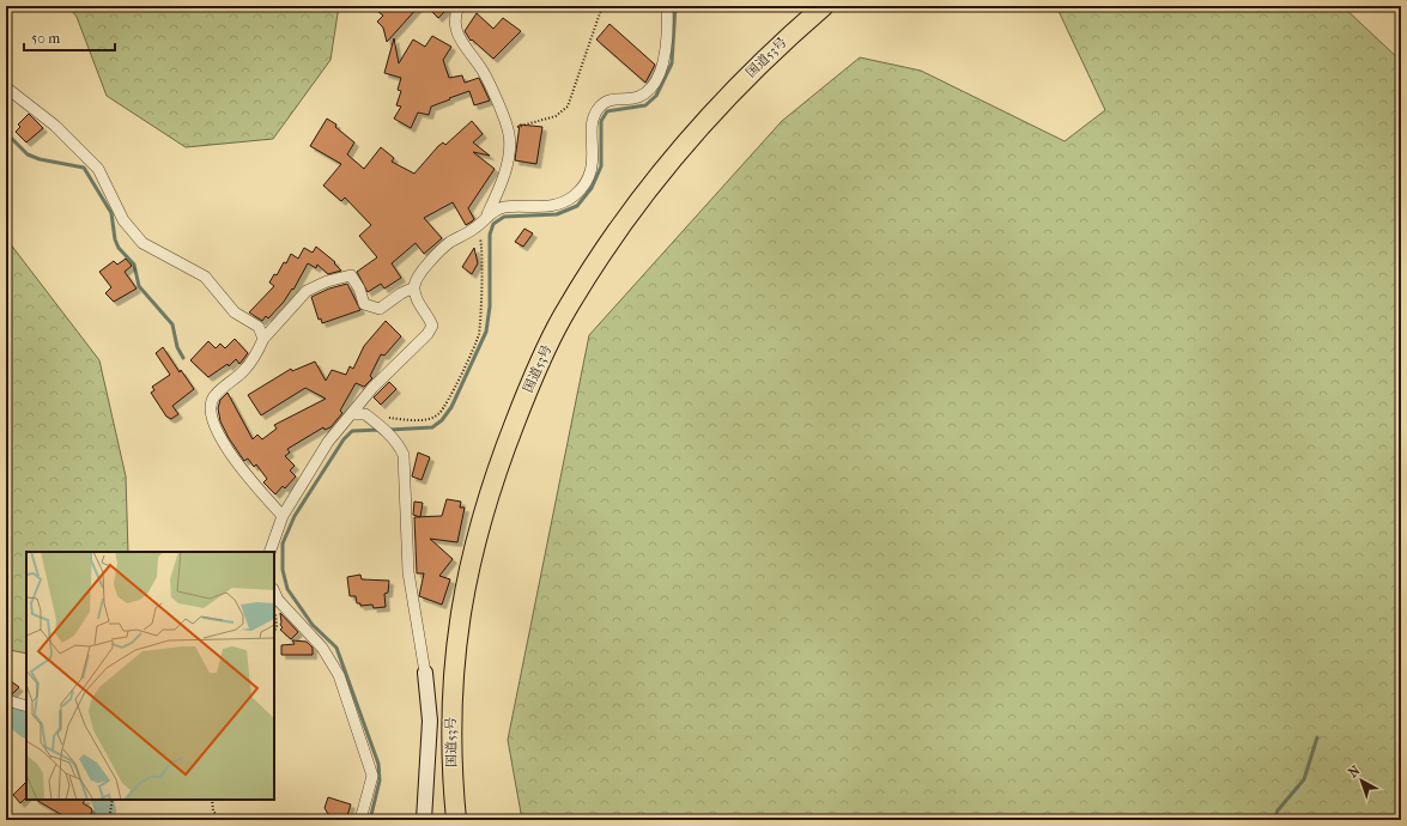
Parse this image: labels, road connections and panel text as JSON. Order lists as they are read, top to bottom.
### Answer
{
  "streets": {
    "highway": ["国道53号"]
  },
  "scale_bar": "50 m",
  "north": "top left"
}
